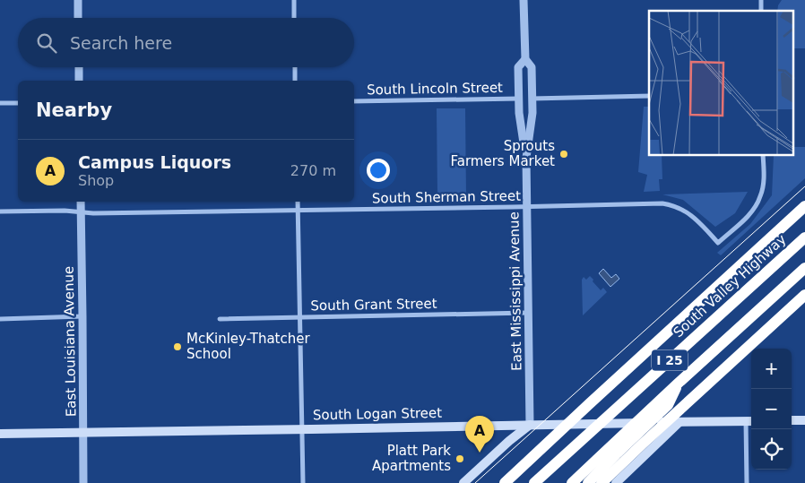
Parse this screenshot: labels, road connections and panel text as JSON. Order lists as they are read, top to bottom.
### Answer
{
  "streets": {
    "highway": ["South Valley Highway", "I 25"],
    "main road": ["South Logan Street"],
    "street": [
      "South Lincoln Street",
      "South Sherman Street",
      "East Mississippi Avenue",
      "South Grant Street",
      "East Louisiana Avenue"
    ]
  },
  "crossings": [
    ["South Lincoln Street", "East Mississippi Avenue"],
    ["South Sherman Street", "East Mississippi Avenue"],
    ["South Sherman Street", "East Louisiana Avenue"],
    ["East Mississippi Avenue", "South Grant Street"],
    ["East Mississippi Avenue", "South Logan Street"],
    ["East Louisiana Avenue", "South Logan Street"]
  ],
  "places": ["Sprouts Farmers Market", "McKinley-Thatcher School", "Platt Park Apartments"],
  "page": {
    "search": "Search here",
    "heading": "Nearby",
    "list": [
      {
        "mark": "A",
        "name": "Campus Liquors",
        "note": "Shop",
        "value": "270 m"
      }
    ],
    "map_buttons": ["+", "−"],
    "pins": "A"
  }
}
